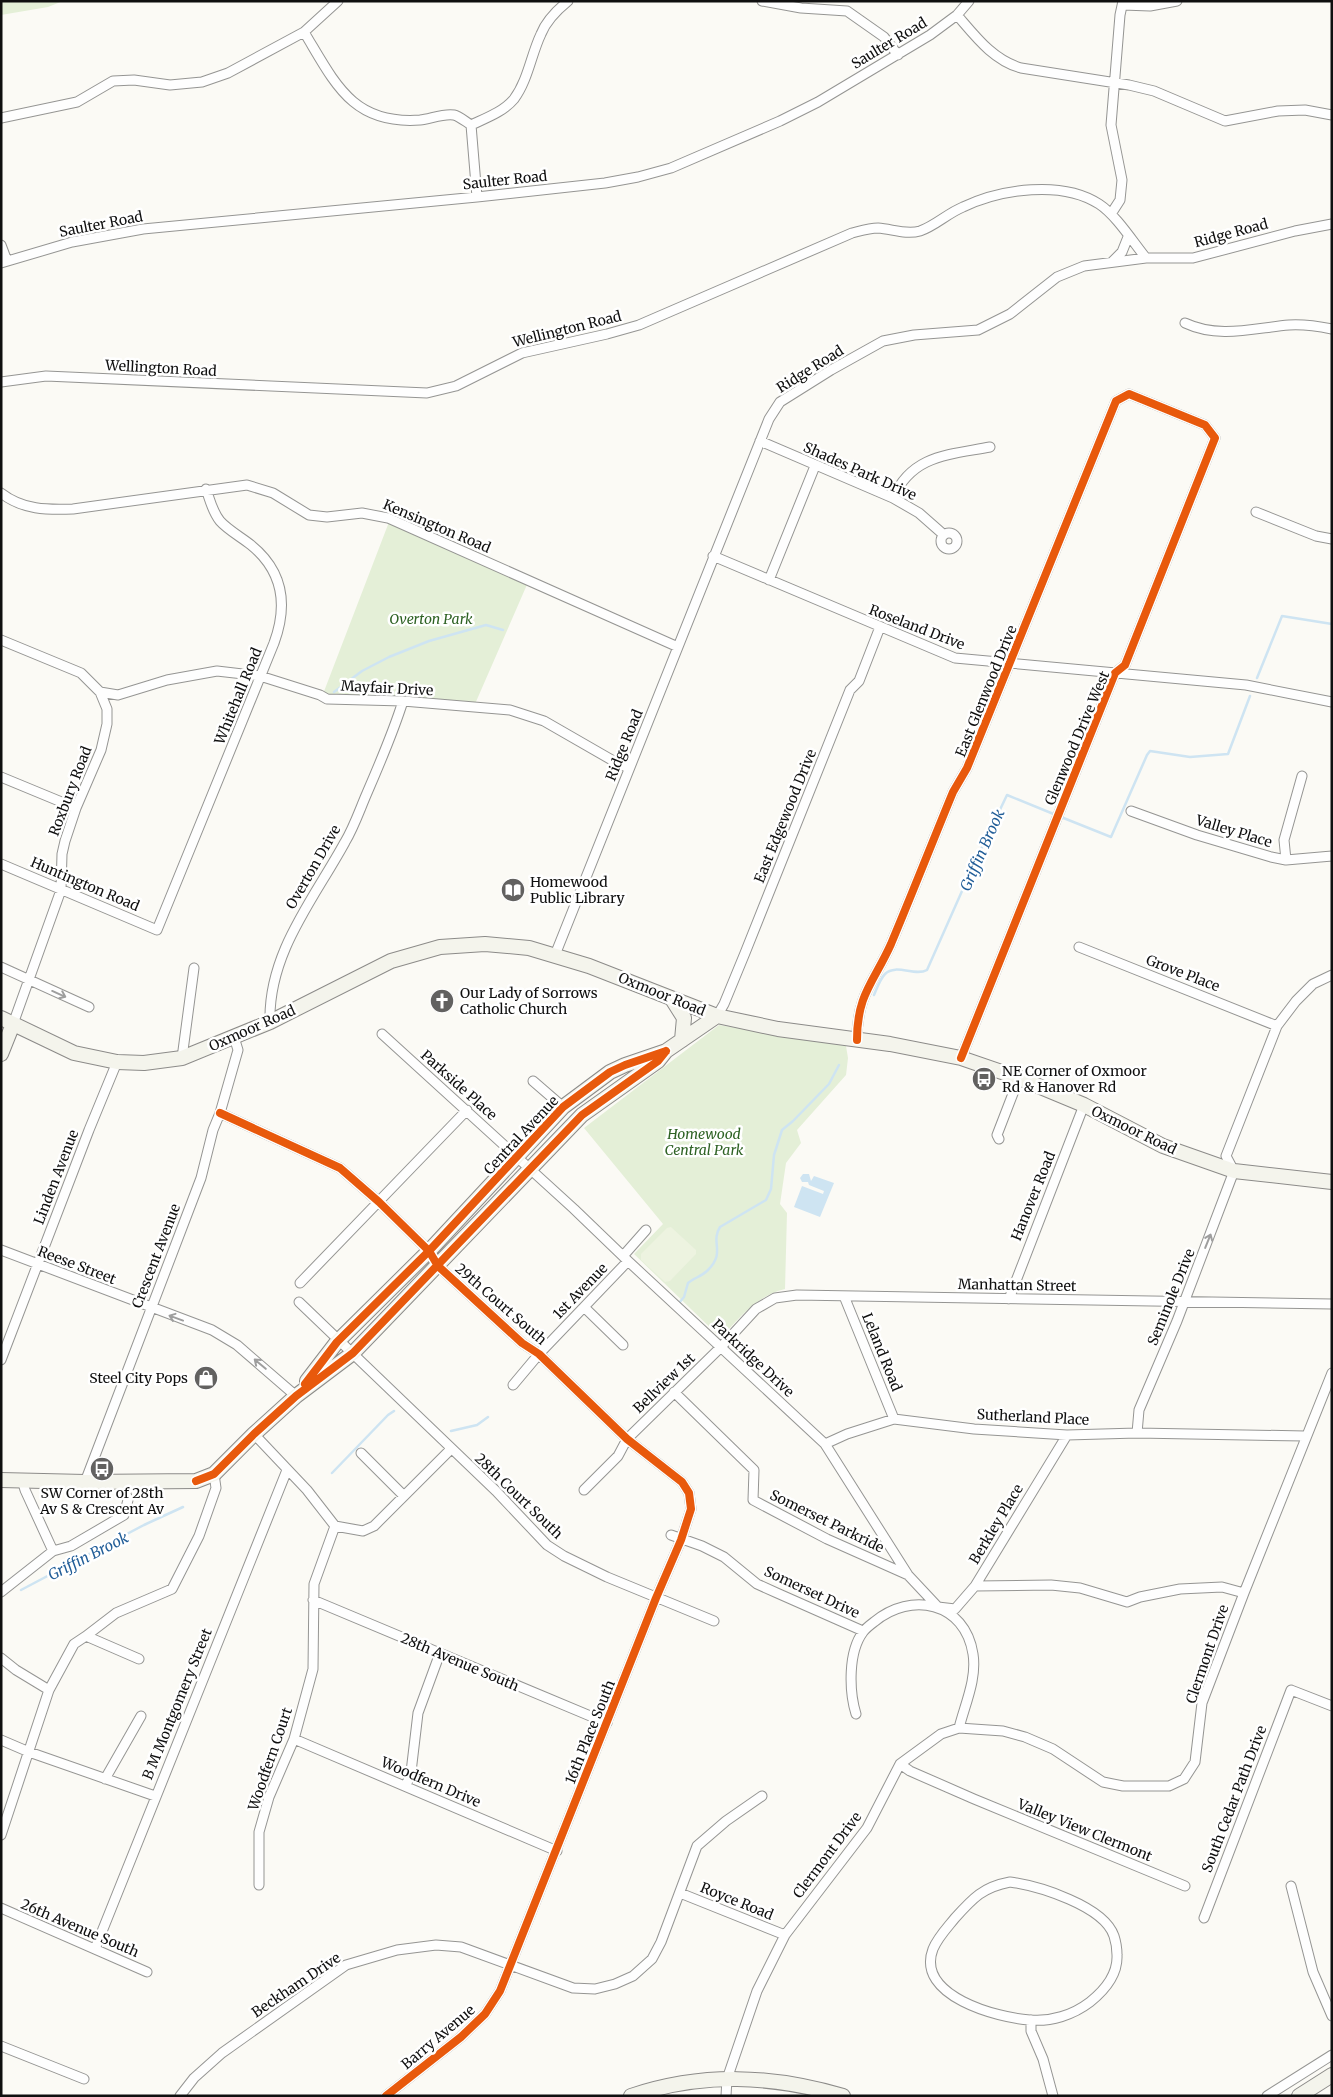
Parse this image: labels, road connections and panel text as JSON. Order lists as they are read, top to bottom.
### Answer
{
  "streets": {
    "main road": ["Oxmoor Road", "Central Avenue"],
    "street": [
      "Saulter Road",
      "Ridge Road",
      "Wellington Road",
      "Shades Park Drive",
      "Kensington Road",
      "Roseland Drive",
      "Mayfair Drive",
      "East Glenwood Drive",
      "Whitehall Road",
      "Glenwood Drive West",
      "Roxbury Road",
      "East Edgewood Drive",
      "Valley Place",
      "Overton Drive",
      "Huntington Road",
      "Grove Place",
      "Parkside Place",
      "Linden Avenue",
      "Hanover Road",
      "Crescent Avenue",
      "Reese Street",
      "Manhattan Street",
      "1st Avenue",
      "Seminole Drive",
      "29th Court South",
      "Leland Road",
      "Parkridge Drive",
      "Bellview 1st",
      "Sutherland Place",
      "28th Court South",
      "Somerset Parkride",
      "Berkley Place",
      "Somerset Drive",
      "Clermont Drive",
      "28th Avenue South",
      "B M Montgomery Street",
      "16th Place South",
      "Woodfern Court",
      "Woodfern Drive",
      "South Cedar Path Drive",
      "Valley View Clermont",
      "Royce Road",
      "26th Avenue South",
      "Beckham Drive",
      "Barry Avenue"
    ]
  },
  "crossings": [
    ["Ridge Road", "Shades Park Drive"],
    ["Ridge Road", "Kensington Road"],
    ["Ridge Road", "Roseland Drive"],
    ["Ridge Road", "Mayfair Drive"],
    ["Ridge Road", "Oxmoor Road"],
    ["Kensington Road", "Whitehall Road"],
    ["Roseland Drive", "East Glenwood Drive"],
    ["Roseland Drive", "Glenwood Drive West"],
    ["Roseland Drive", "East Edgewood Drive"],
    ["Mayfair Drive", "Whitehall Road"],
    ["Mayfair Drive", "Overton Drive"],
    ["East Glenwood Drive", "Glenwood Drive West"],
    ["East Glenwood Drive", "Oxmoor Road"],
    ["Whitehall Road", "Huntington Road"],
    ["Glenwood Drive West", "Oxmoor Road"],
    ["Roxbury Road", "Huntington Road"],
    ["Roxbury Road", "Oxmoor Road"],
    ["East Edgewood Drive", "Oxmoor Road"],
    ["East Edgewood Drive", "Central Avenue"],
    ["Overton Drive", "Oxmoor Road"],
    ["Oxmoor Road", "Central Avenue"],
    ["Oxmoor Road", "Linden Avenue"],
    ["Oxmoor Road", "Hanover Road"],
    ["Oxmoor Road", "Crescent Avenue"],
    ["Oxmoor Road", "Seminole Drive"],
    ["Parkside Place", "Central Avenue"],
    ["Parkside Place", "Parkridge Drive"],
    ["Central Avenue", "Reese Street"],
    ["Central Avenue", "29th Court South"],
    ["Central Avenue", "Parkridge Drive"],
    ["Central Avenue", "28th Court South"],
    ["Linden Avenue", "Reese Street"],
    ["Hanover Road", "Manhattan Street"],
    ["Crescent Avenue", "Reese Street"],
    ["Crescent Avenue", "29th Court South"],
    ["Manhattan Street", "Seminole Drive"],
    ["Manhattan Street", "Leland Road"],
    ["Manhattan Street", "Parkridge Drive"],
    ["Manhattan Street", "Bellview 1st"],
    ["1st Avenue", "29th Court South"],
    ["1st Avenue", "Parkridge Drive"],
    ["Seminole Drive", "Sutherland Place"],
    ["29th Court South", "Bellview 1st"],
    ["29th Court South", "16th Place South"],
    ["Leland Road", "Sutherland Place"],
    ["Parkridge Drive", "Bellview 1st"],
    ["Parkridge Drive", "Sutherland Place"],
    ["Parkridge Drive", "Somerset Parkride"],
    ["Parkridge Drive", "Berkley Place"],
    ["Parkridge Drive", "Clermont Drive"],
    ["Bellview 1st", "Somerset Parkride"],
    ["Sutherland Place", "Berkley Place"],
    ["Sutherland Place", "Clermont Drive"],
    ["28th Court South", "16th Place South"],
    ["Somerset Drive", "16th Place South"],
    ["Clermont Drive", "Valley View Clermont"],
    ["Clermont Drive", "Royce Road"],
    ["28th Avenue South", "16th Place South"],
    ["28th Avenue South", "Woodfern Court"],
    ["B M Montgomery Street", "26th Avenue South"],
    ["16th Place South", "Woodfern Drive"],
    ["16th Place South", "Beckham Drive"],
    ["16th Place South", "Barry Avenue"],
    ["Woodfern Court", "Woodfern Drive"],
    ["Royce Road", "Beckham Drive"],
    ["Beckham Drive", "Barry Avenue"]
  ],
  "one_way": ["Reese Street", "Seminole Drive"],
  "water": ["Griffin Brook"],
  "parks": ["Overton Park", "Homewood Central Park"],
  "places": {
    "library": ["Homewood Public Library"],
    "church": ["Our Lady of Sorrows Catholic Church"],
    "bus stop": ["NE Corner of Oxmoor Rd & Hanover Rd", "SW Corner of 28th Av S & Crescent Av"],
    "shop": ["Steel City Pops"]
  }
}
